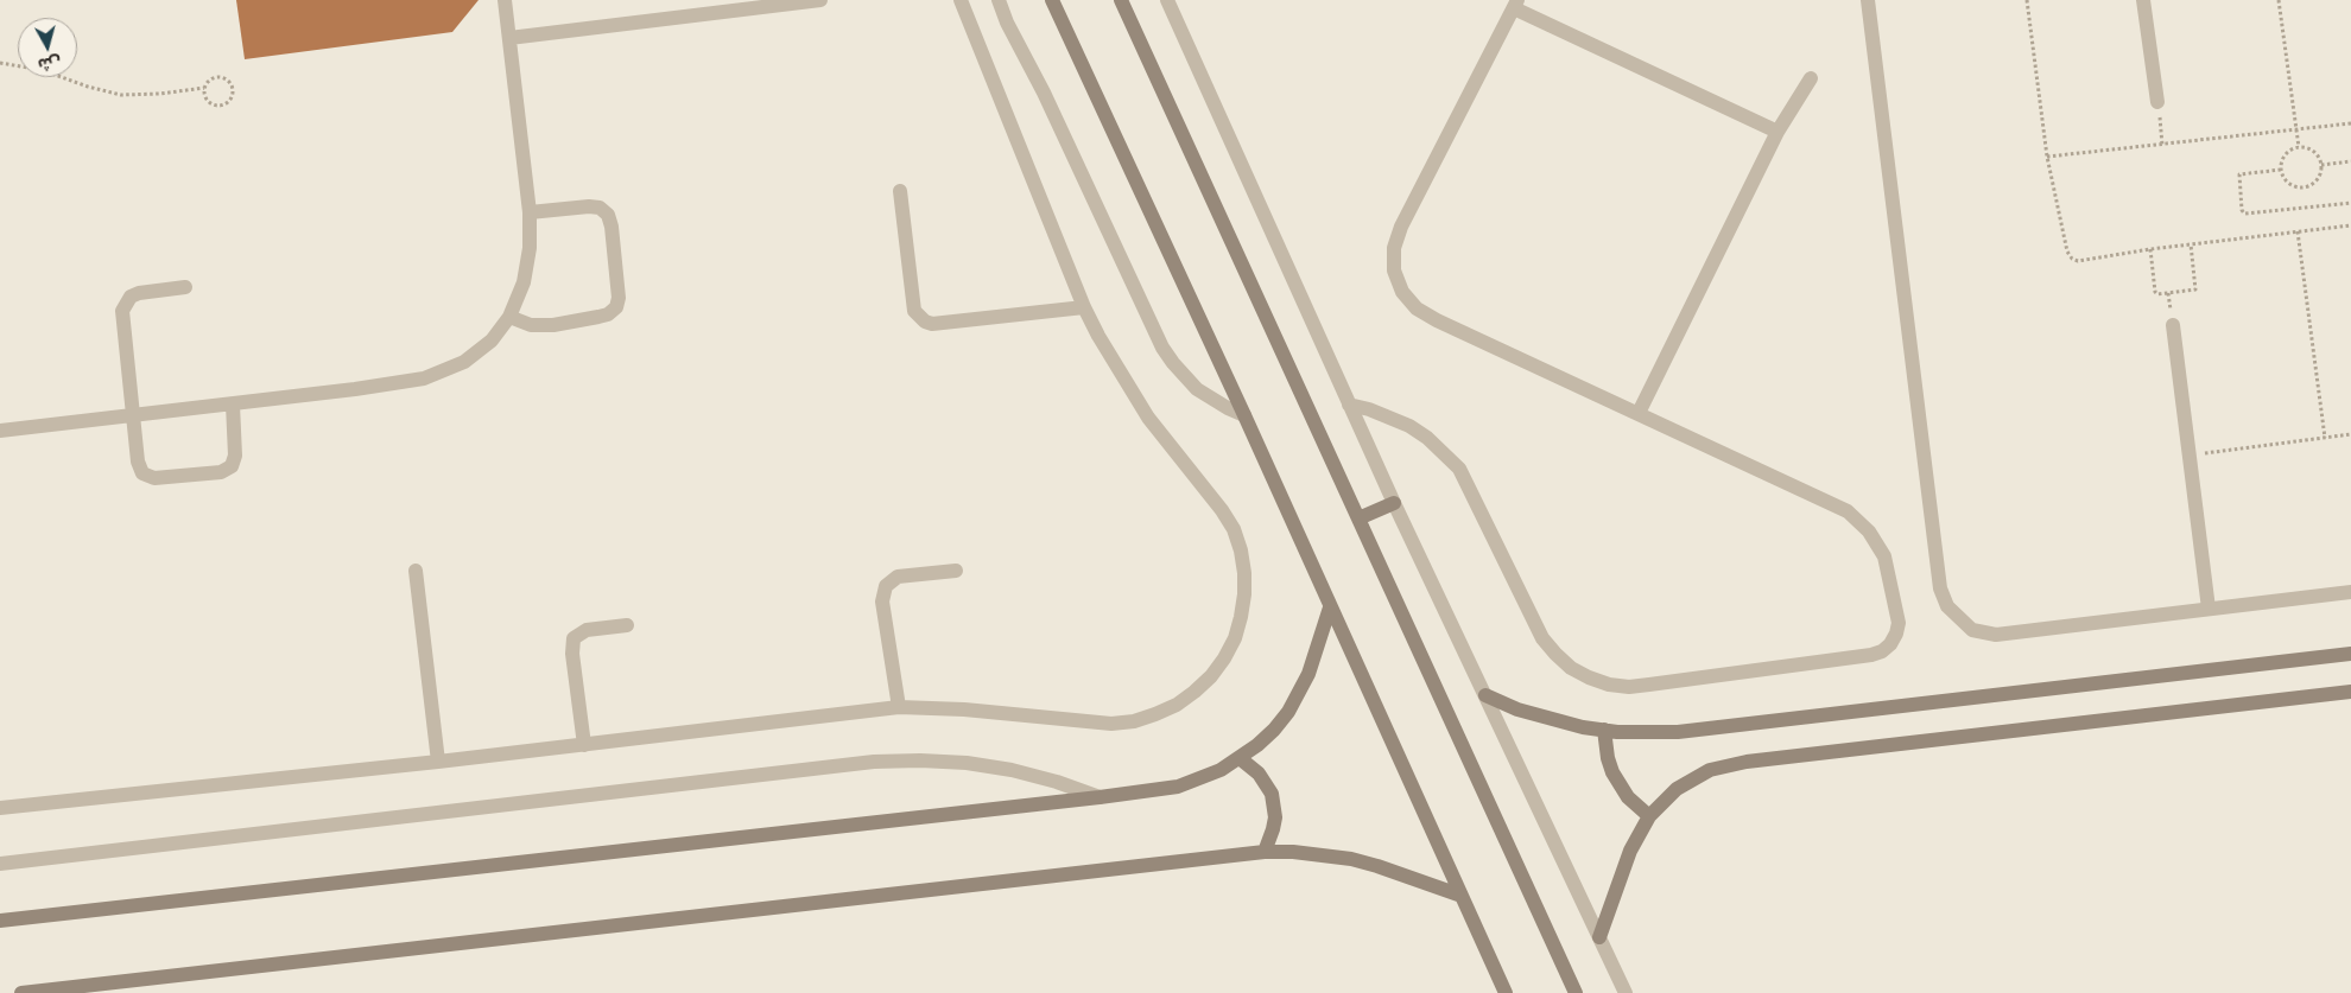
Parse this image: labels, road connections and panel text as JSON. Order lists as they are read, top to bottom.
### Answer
{
  "north": "bottom"
}
